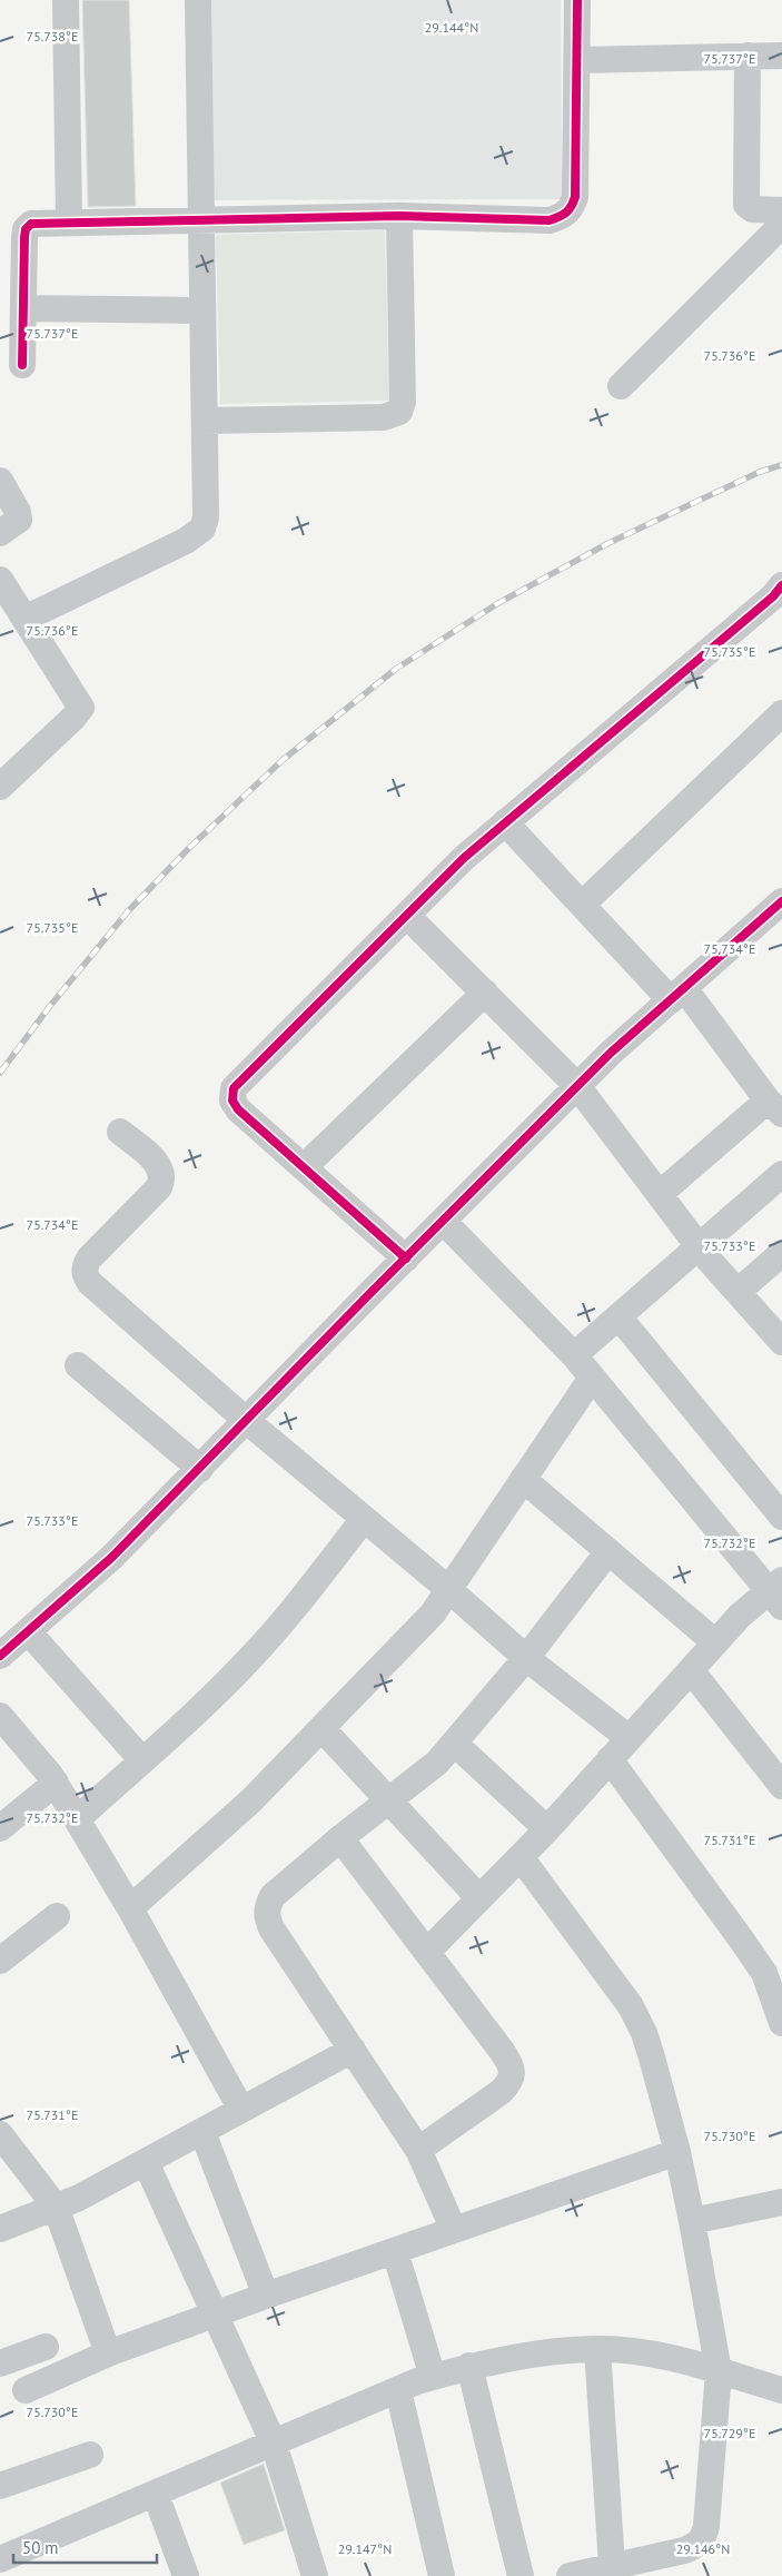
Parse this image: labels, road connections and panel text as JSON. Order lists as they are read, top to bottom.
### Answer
{
  "scale_bar": "50 m",
  "coordinates": [
    "29.144°N",
    "75.738°E",
    "75.737°E",
    "75.736°E",
    "75.735°E",
    "75.734°E",
    "75.733°E",
    "75.732°E",
    "75.731°E",
    "75.730°E",
    "75.729°E",
    "29.147°N",
    "29.146°N"
  ]
}
